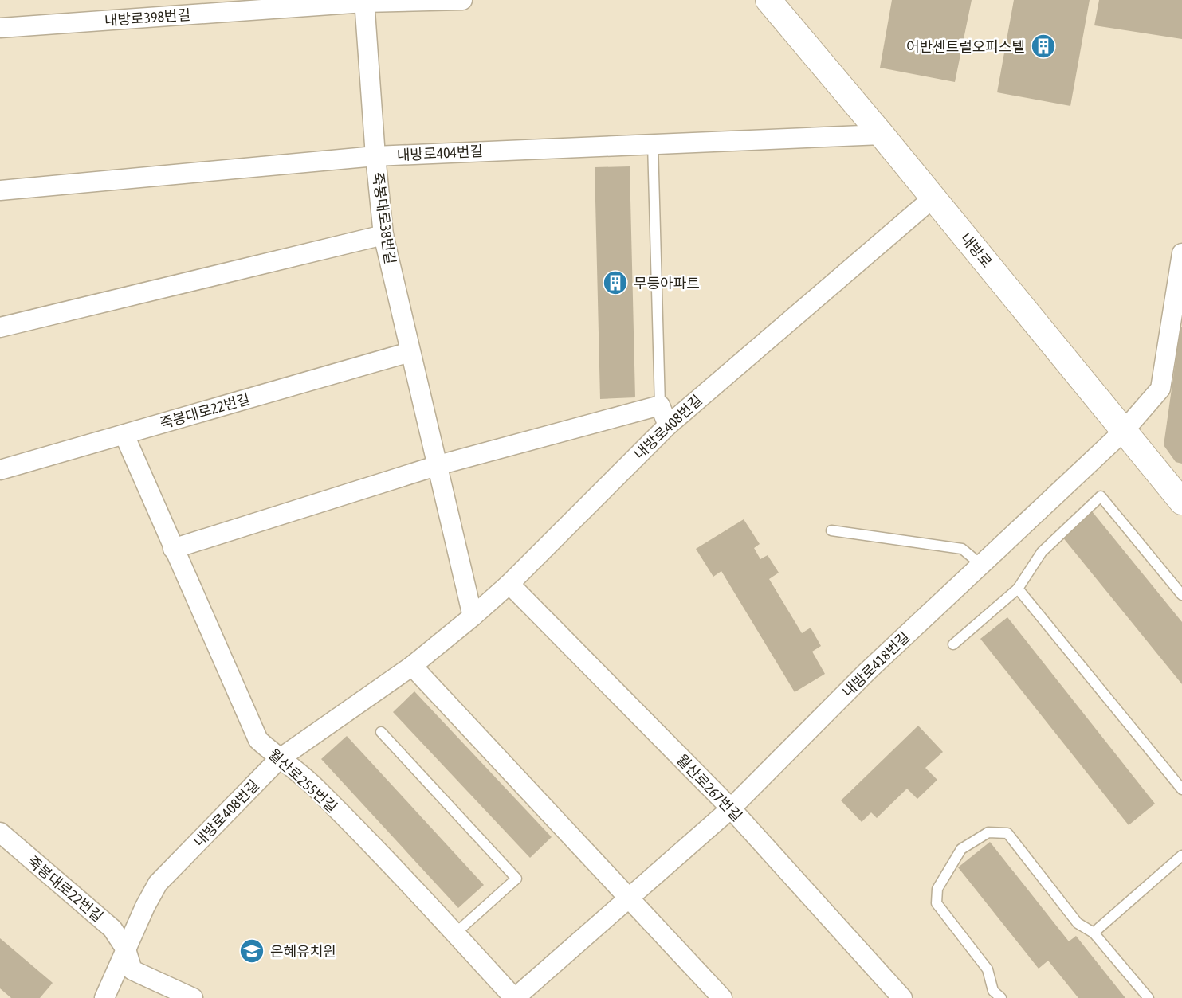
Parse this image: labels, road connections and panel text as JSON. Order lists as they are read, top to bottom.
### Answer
{
  "streets": {
    "street": [
      "내방로398번길",
      "내방로404번길",
      "죽봉대로38번길",
      "내방로",
      "죽봉대로22번길",
      "내방로408번길",
      "내방로418번길",
      "월산로255번길",
      "월산로267번길"
    ]
  },
  "crossings": [
    ["내방로398번길", "죽봉대로38번길"],
    ["내방로404번길", "죽봉대로38번길"],
    ["내방로404번길", "내방로"],
    ["죽봉대로38번길", "죽봉대로22번길"],
    ["죽봉대로38번길", "내방로408번길"],
    ["내방로", "내방로408번길"],
    ["내방로", "내방로418번길"],
    ["죽봉대로22번길", "내방로408번길"],
    ["죽봉대로22번길", "월산로255번길"],
    ["내방로408번길", "월산로255번길"],
    ["내방로408번길", "월산로267번길"],
    ["내방로418번길", "월산로255번길"],
    ["내방로418번길", "월산로267번길"]
  ],
  "places": {
    "building": ["어반센트럴오피스텔", "무등아파트"],
    "school or university": ["은혜유치원"]
  }
}
